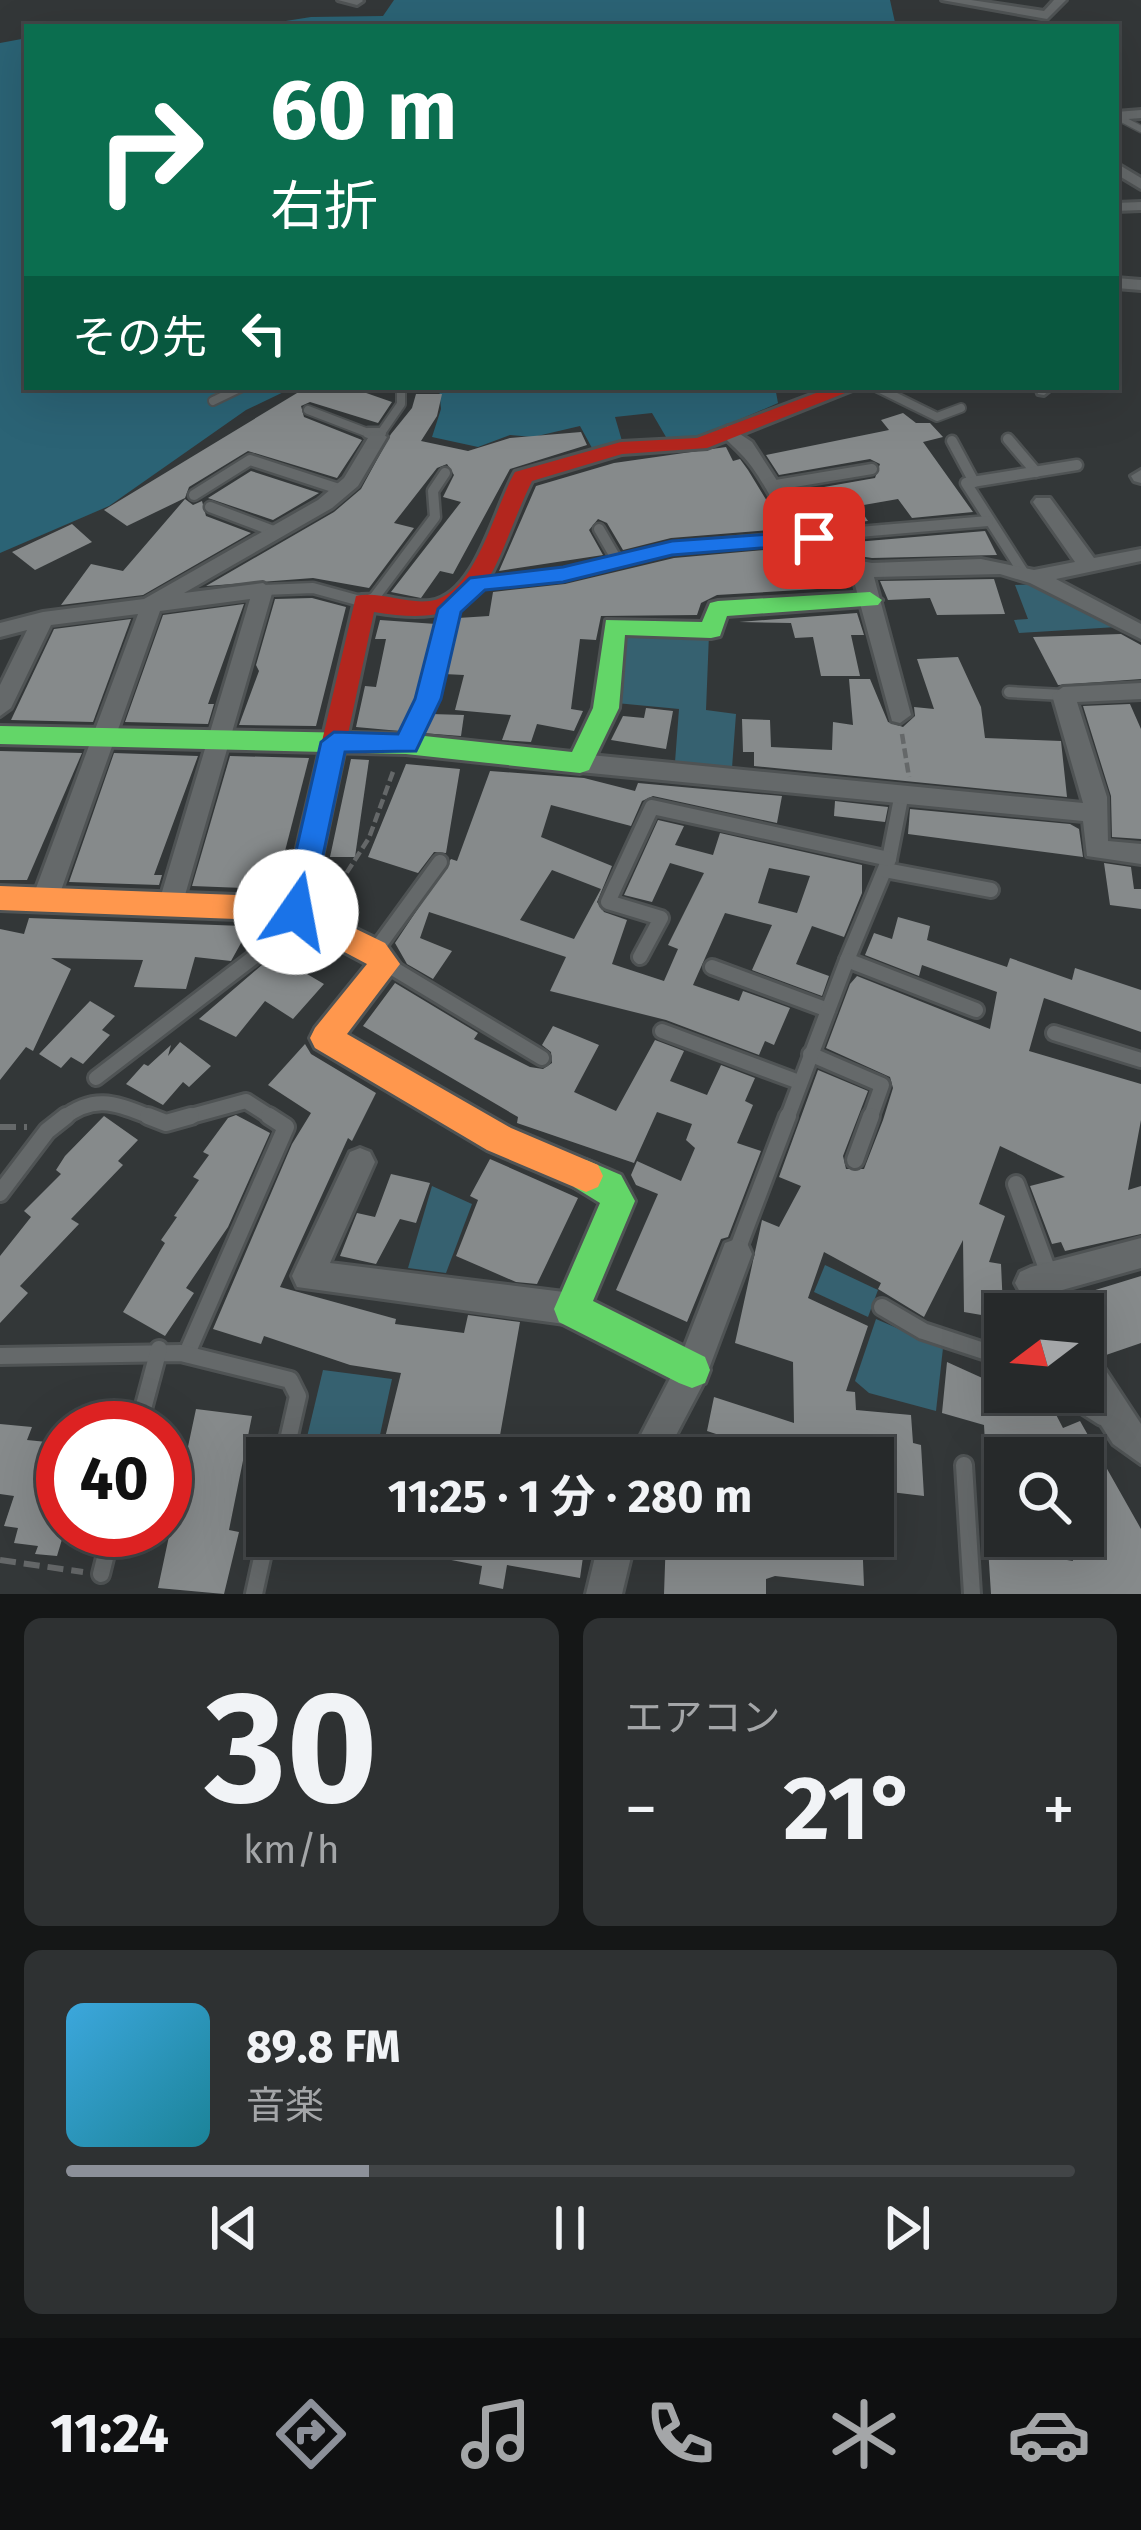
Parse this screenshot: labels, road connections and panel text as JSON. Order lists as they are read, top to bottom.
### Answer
{
  "north": "left",
  "page": {
    "turn": ["60 m", "右折"],
    "then": "その先",
    "limit": "40",
    "trip": "11:25 · 1 分 · 280 m",
    "tile": [
      ["30", "km/h"],
      "エアコン"
    ],
    "heat": ["−", "21°", "+"],
    "song": ["89.8 FM", "音楽"],
    "tabs": "11:24"
  }
}
